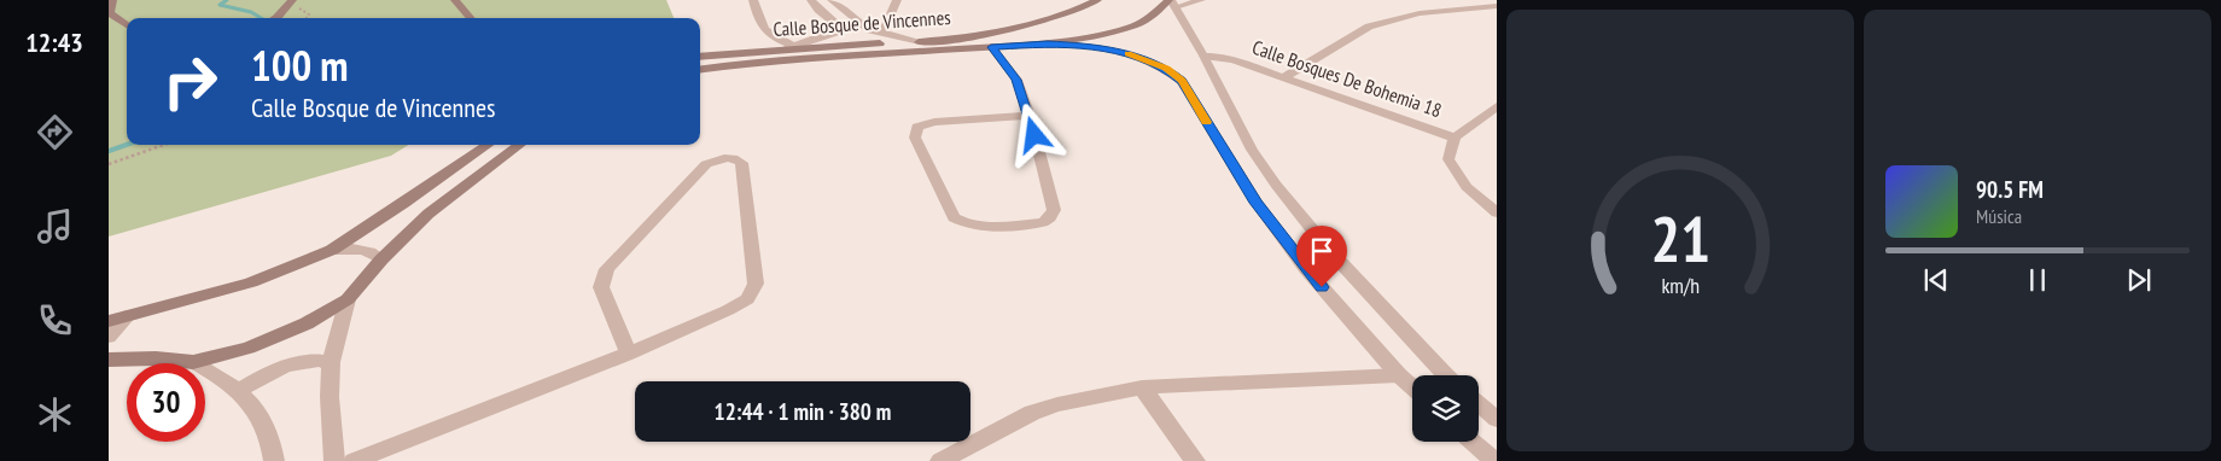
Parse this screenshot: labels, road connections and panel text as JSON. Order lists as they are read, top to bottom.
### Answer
{
  "streets": {
    "main road": ["Calle Bosque de Vincennes"],
    "street": ["Calle Bosques De Bohemia 18"]
  },
  "page": {
    "tabs": "12:43",
    "turn": ["100 m", "Calle Bosque de Vincennes"],
    "song": ["90.5 FM", "Música"],
    "limit": "30",
    "trip": "12:44 · 1 min · 380 m",
    "gauge": ["21", "km/h"]
  }
}
